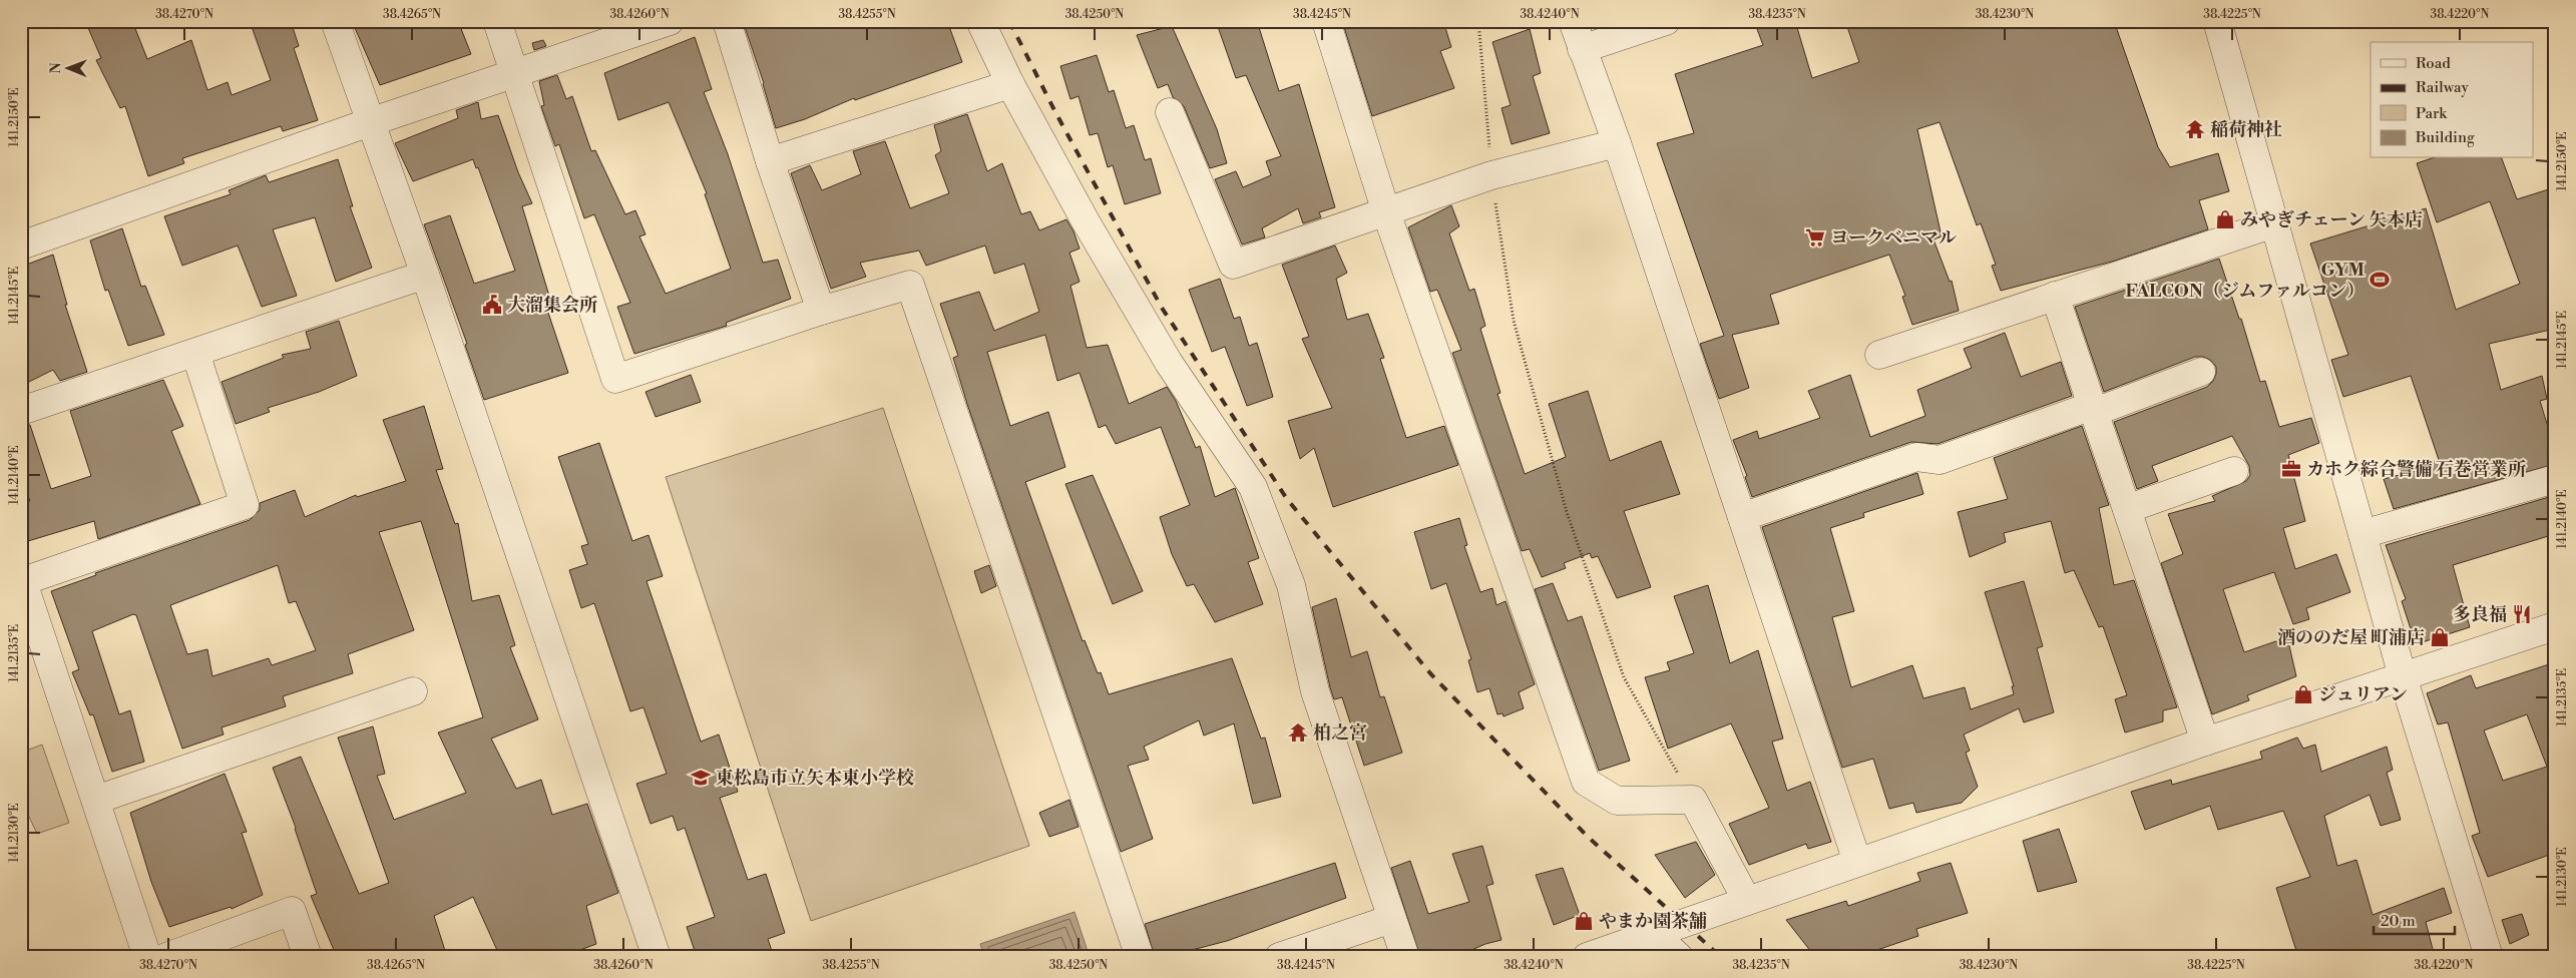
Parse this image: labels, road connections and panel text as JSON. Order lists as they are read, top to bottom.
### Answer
{
  "places": {
    "temple": ["稲荷神社", "柏之宮"],
    "shop": [
      "みやぎチェーン 矢本店",
      "酒ののだ屋 町浦店",
      "ジュリアン",
      "やまか園茶舗"
    ],
    "supermarket": ["ヨークベニマル"],
    "sports": ["GYM FALCON（ジムファルコン）"],
    "public building": ["大溜集会所"],
    "office": ["カホク綜合警備 石巻営業所"],
    "restaurant": ["多良福"],
    "school or university": ["東松島市立矢本東小学校"]
  },
  "legend": [
    "Road",
    "Railway",
    "Park",
    "Building"
  ],
  "scale_bar": "20 m",
  "north": "left",
  "coordinates": [
    "38.4270°N",
    "38.4265°N",
    "38.4260°N",
    "38.4255°N",
    "38.4250°N",
    "38.4245°N",
    "38.4240°N",
    "38.4235°N",
    "38.4230°N",
    "38.4225°N",
    "38.4220°N",
    "141.2150°E",
    "141.2145°E",
    "141.2140°E",
    "141.2135°E",
    "141.2130°E"
  ]
}
